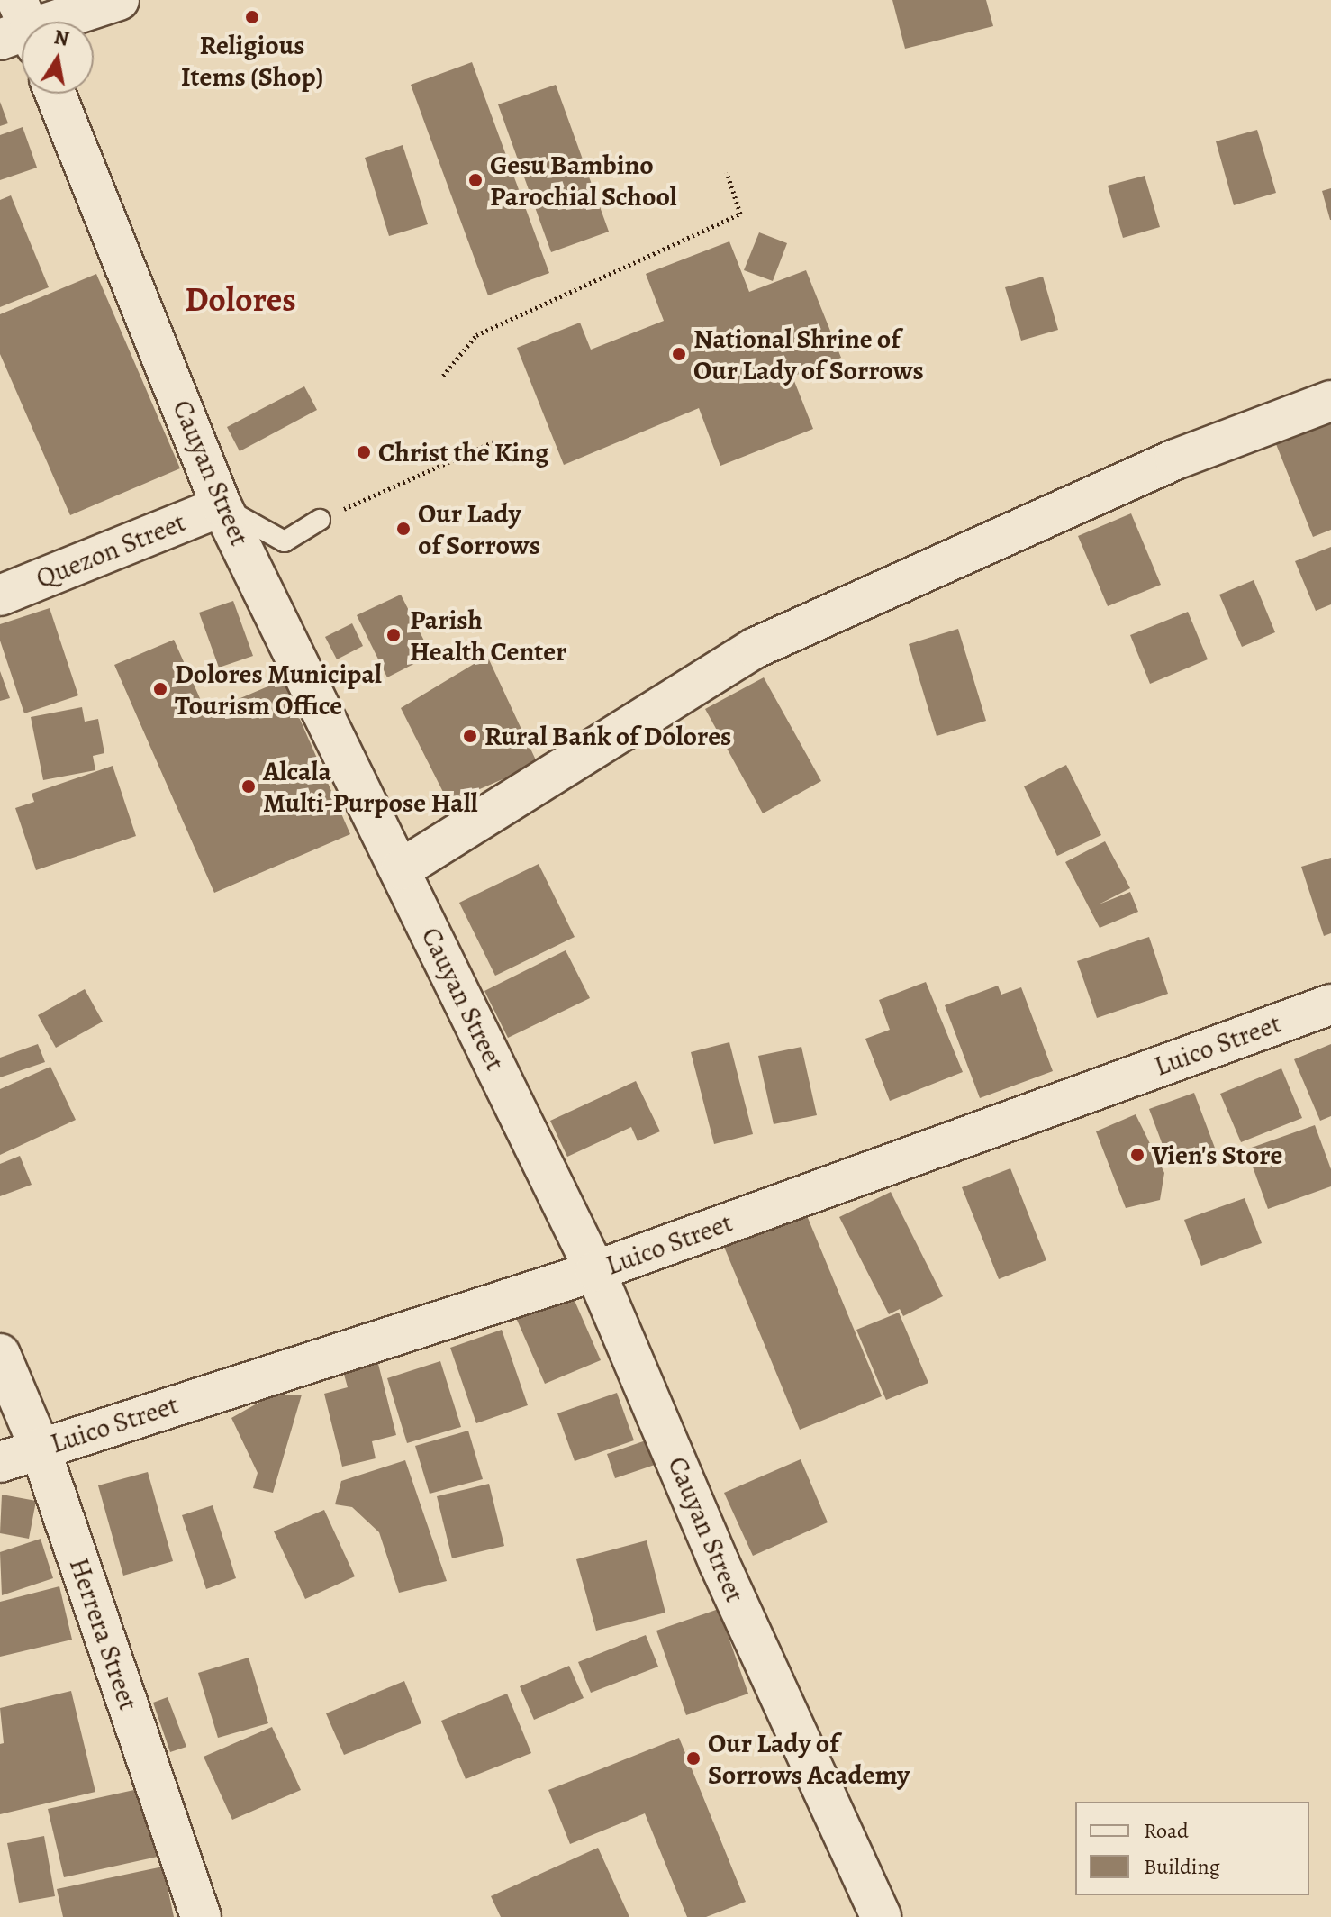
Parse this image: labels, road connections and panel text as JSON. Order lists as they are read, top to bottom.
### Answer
{
  "streets": {
    "street": [
      "Cauyan Street",
      "Quezon Street",
      "Luico Street",
      "Herrera Street"
    ]
  },
  "crossings": [
    ["Cauyan Street", "Quezon Street"],
    ["Cauyan Street", "Luico Street"],
    ["Luico Street", "Herrera Street"]
  ],
  "districts": ["Dolores"],
  "places": [
    "Religious Items (Shop)",
    "Gesu Bambino Parochial School",
    "National Shrine of Our Lady of Sorrows",
    "Christ the King",
    "Our Lady of Sorrows",
    "Parish Health Center",
    "Dolores Municipal Tourism Office",
    "Rural Bank of Dolores",
    "Alcala Multi-Purpose Hall",
    "Vien's Store",
    "Our Lady of Sorrows Academy"
  ],
  "legend": ["Road", "Building"],
  "north": "top"
}
